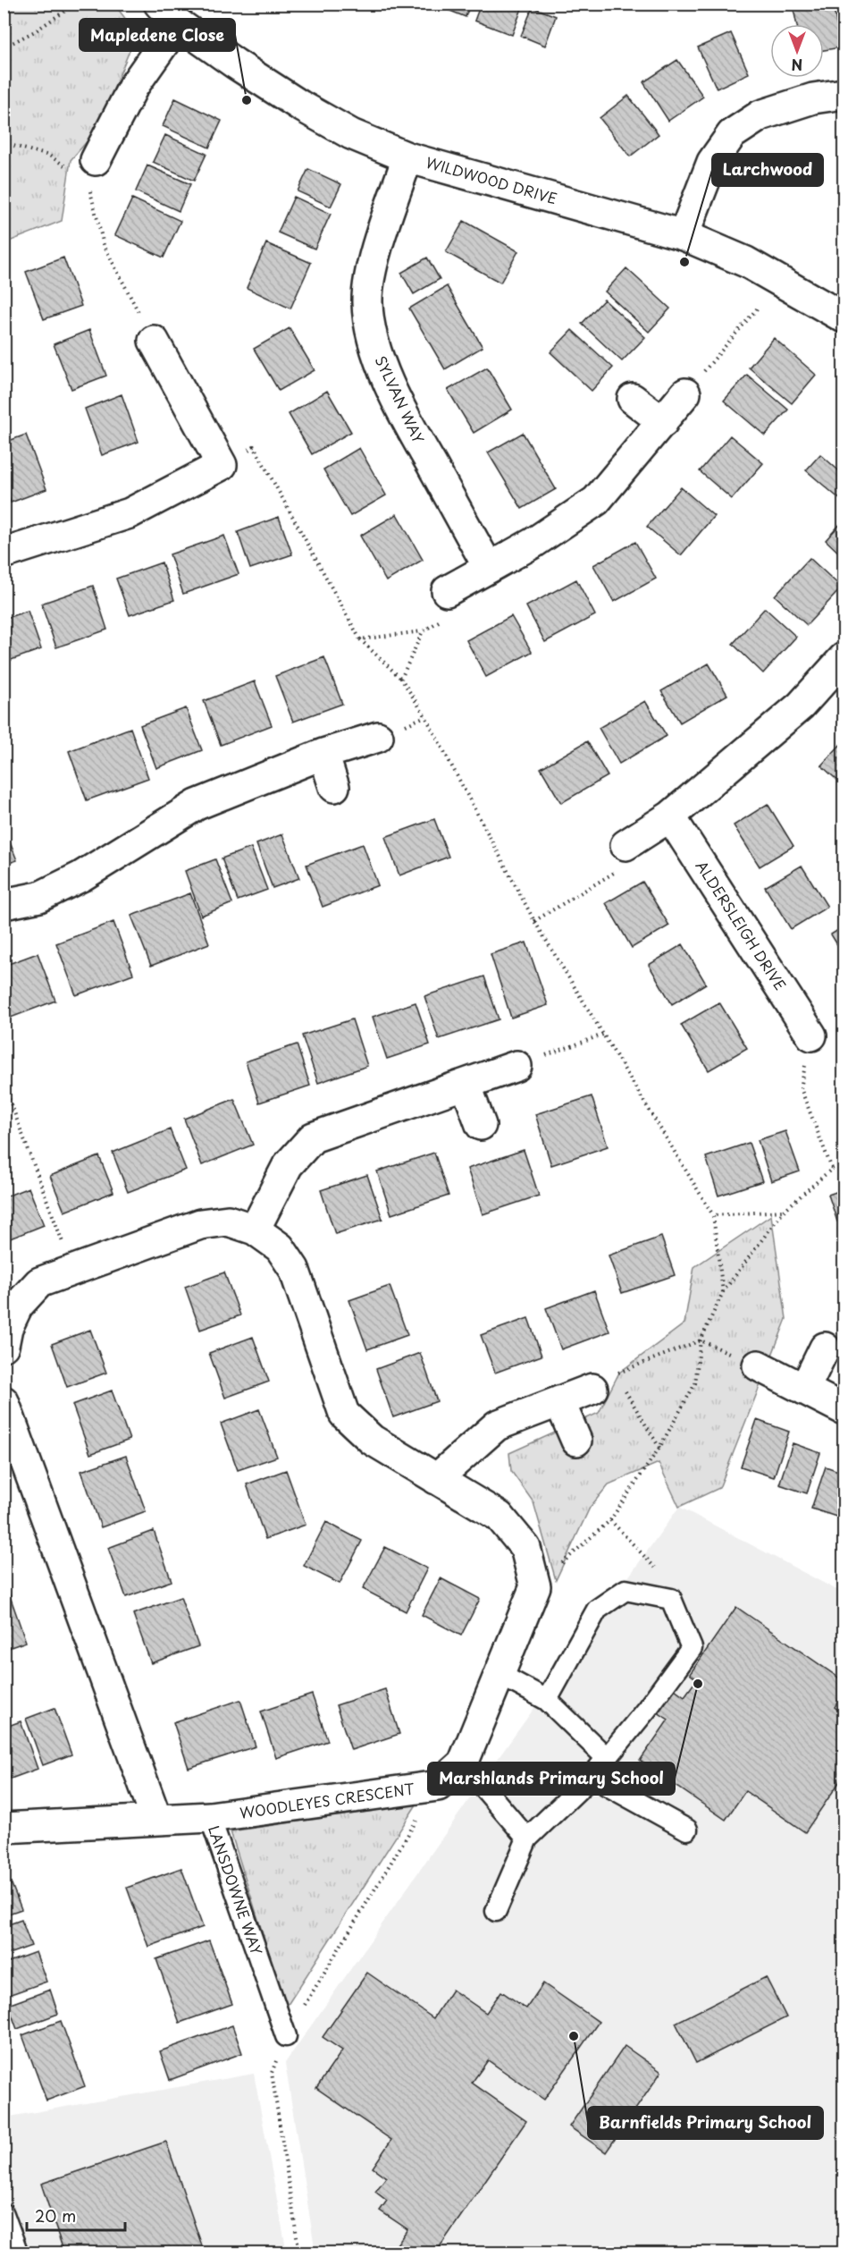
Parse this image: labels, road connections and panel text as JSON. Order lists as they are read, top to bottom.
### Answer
{
  "streets": {
    "street": [
      "WILDWOOD DRIVE",
      "SYLVAN WAY",
      "ALDERSLEIGH DRIVE",
      "WOODLEYES CRESCENT",
      "LANSDOWNE WAY"
    ]
  },
  "crossings": [
    ["WILDWOOD DRIVE", "SYLVAN WAY"],
    ["WOODLEYES CRESCENT", "LANSDOWNE WAY"]
  ],
  "places": [
    "Mapledene Close",
    "Larchwood",
    "Marshlands Primary School",
    "Barnfields Primary School"
  ],
  "scale_bar": "20 m",
  "north": "bottom"
}
